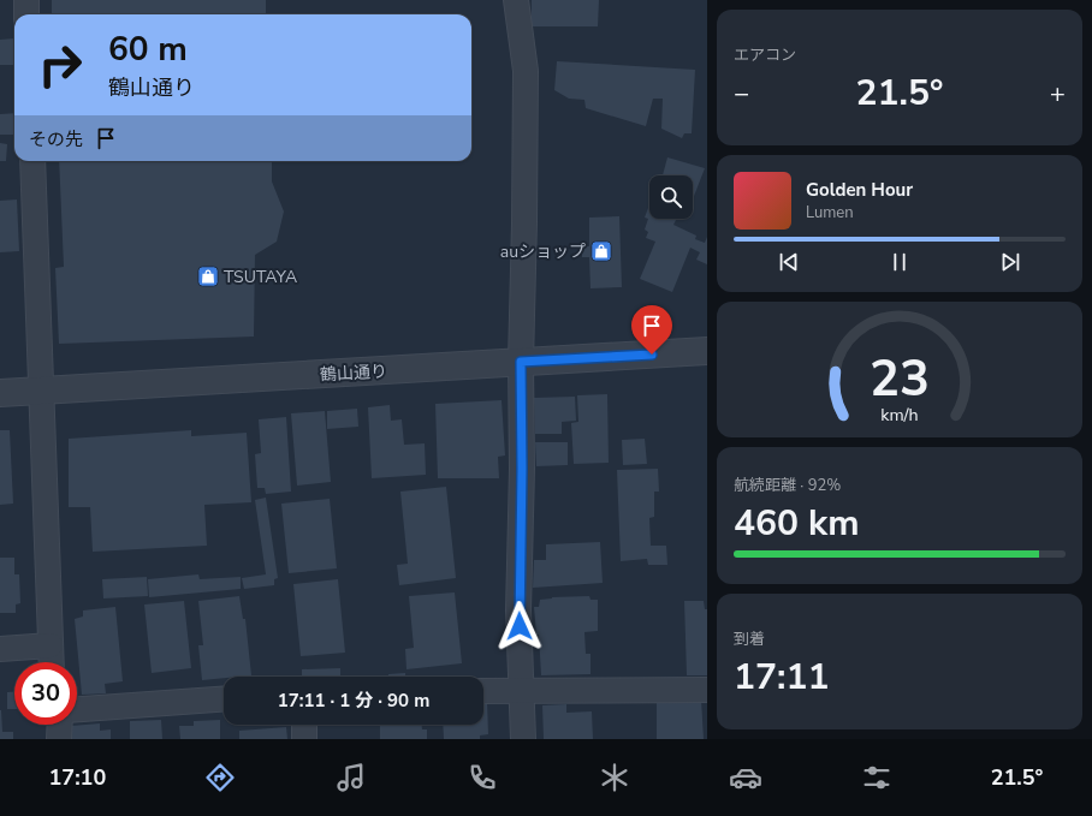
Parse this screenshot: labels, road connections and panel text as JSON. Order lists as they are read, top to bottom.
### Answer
{
  "streets": {
    "street": ["鶴山通り"]
  },
  "places": {
    "shop": ["auショップ", "TSUTAYA"]
  },
  "page": {
    "tile": [
      "エアコン",
      ["航続距離 · 92%", "460 km"],
      ["到着", "17:11"]
    ],
    "turn": ["60 m", "鶴山通り"],
    "heat": ["−", "21.5°", "+"],
    "then": "その先",
    "song": ["Golden Hour", "Lumen"],
    "limit": "30",
    "trip": "17:11 · 1 分 · 90 m",
    "tabs": ["17:10", "21.5°"],
    "gauge": ["23", "km/h"]
  }
}
